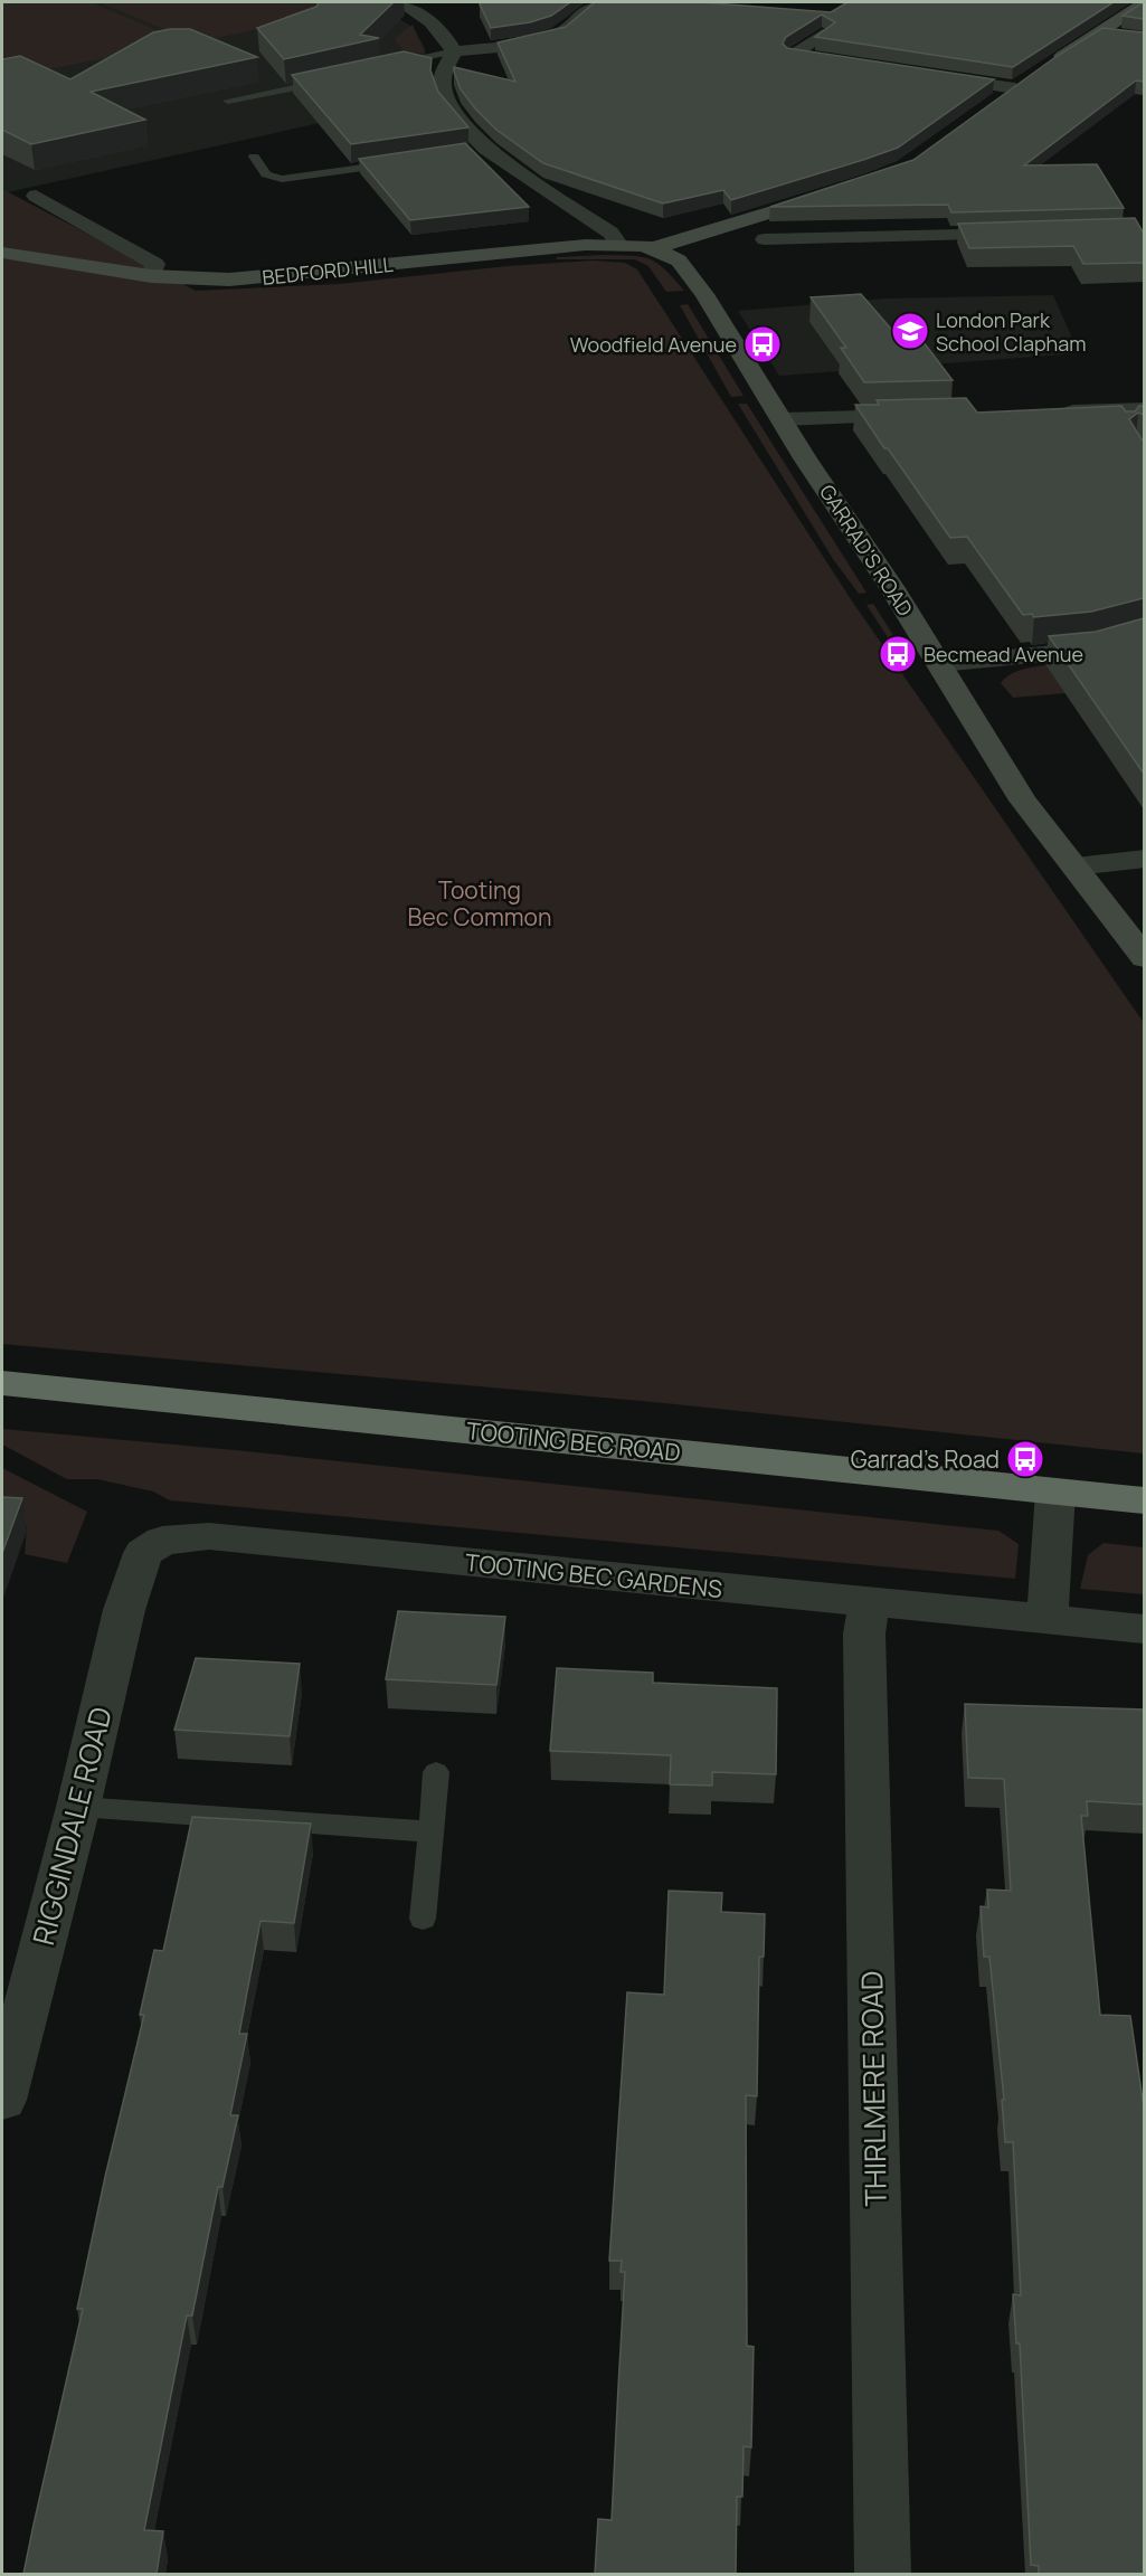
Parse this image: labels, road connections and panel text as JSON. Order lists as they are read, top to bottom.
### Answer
{
  "streets": {
    "highway": ["TOOTING BEC ROAD"],
    "main road": ["BEDFORD HILL", "GARRAD'S ROAD"],
    "street": ["TOOTING BEC GARDENS", "RIGGINDALE ROAD", "THIRLMERE ROAD"]
  },
  "crossings": [
    ["BEDFORD HILL", "GARRAD'S ROAD"],
    ["TOOTING BEC GARDENS", "RIGGINDALE ROAD"],
    ["TOOTING BEC GARDENS", "THIRLMERE ROAD"]
  ],
  "parks": ["Tooting Bec Common"],
  "places": {
    "school or university": ["London Park School Clapham"],
    "bus stop": ["Woodfield Avenue", "Becmead Avenue", "Garrad's Road"]
  }
}
